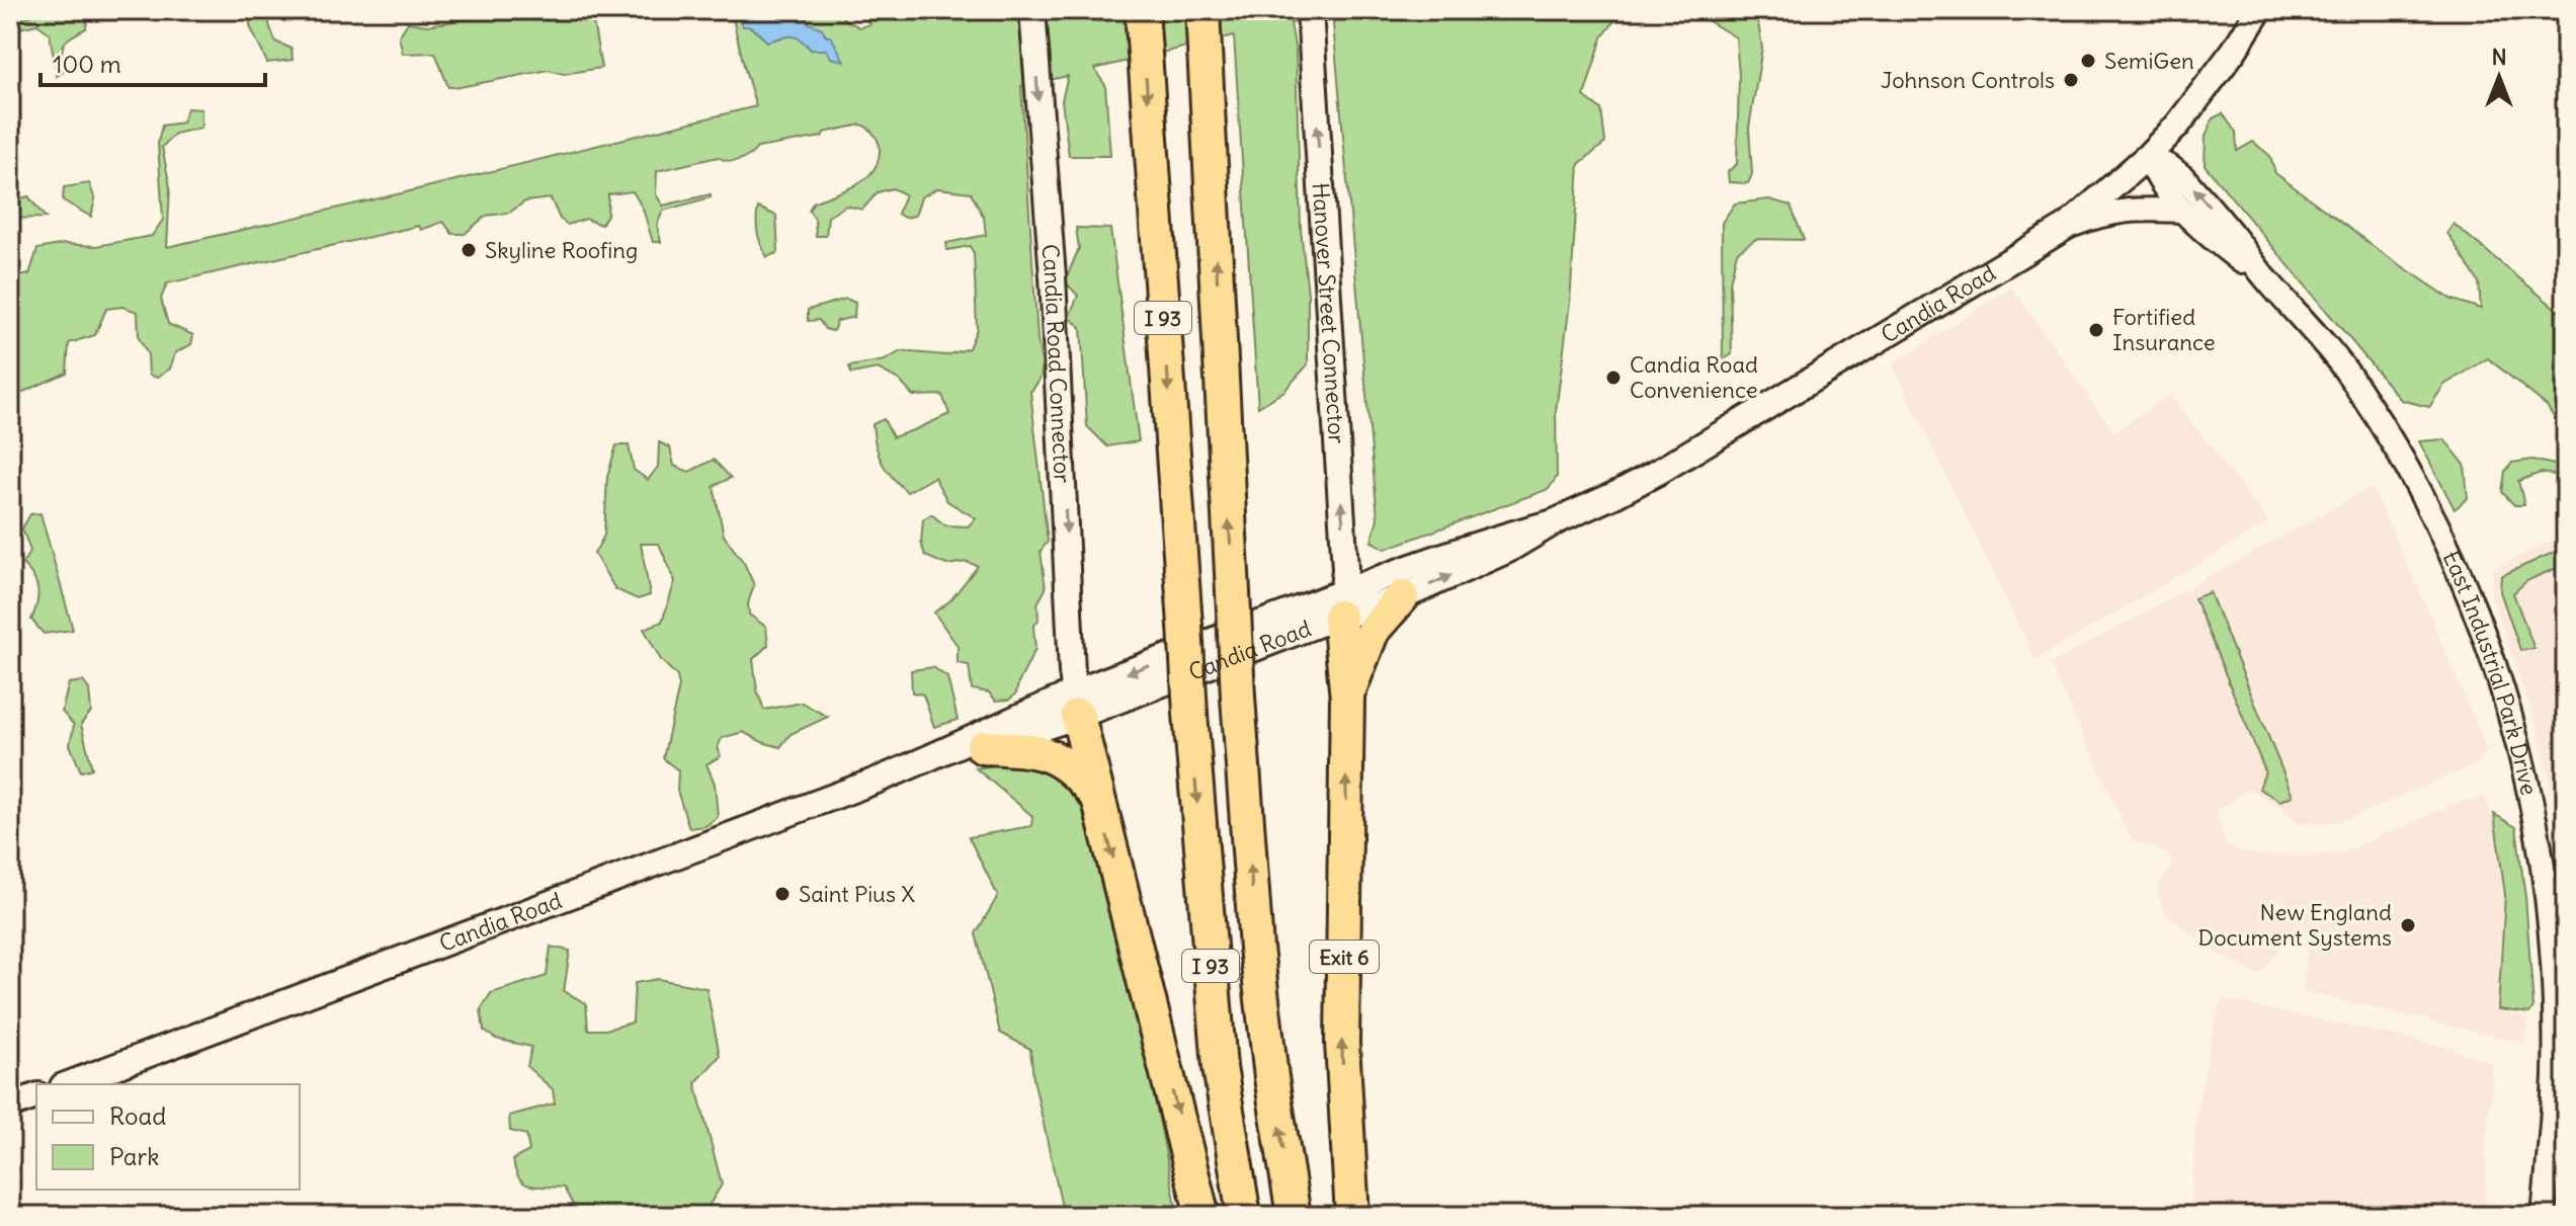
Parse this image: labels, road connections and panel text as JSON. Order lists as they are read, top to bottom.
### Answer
{
  "streets": {
    "highway": ["I 93", "Exit 6"],
    "main road": ["Candia Road", "Hanover Street Connector", "Candia Road Connector"],
    "street": ["East Industrial Park Drive"]
  },
  "crossings": [
    ["Candia Road", "Hanover Street Connector"],
    ["Candia Road", "Candia Road Connector"],
    ["Candia Road", "East Industrial Park Drive"]
  ],
  "one_way": ["Hanover Street Connector", "Candia Road Connector"],
  "places": [
    "SemiGen",
    "Johnson Controls",
    "Skyline Roofing",
    "Fortified Insurance",
    "Candia Road Convenience",
    "Saint Pius X",
    "New England Document Systems"
  ],
  "legend": ["Road", "Park"],
  "scale_bar": "100 m",
  "north": "top"
}
